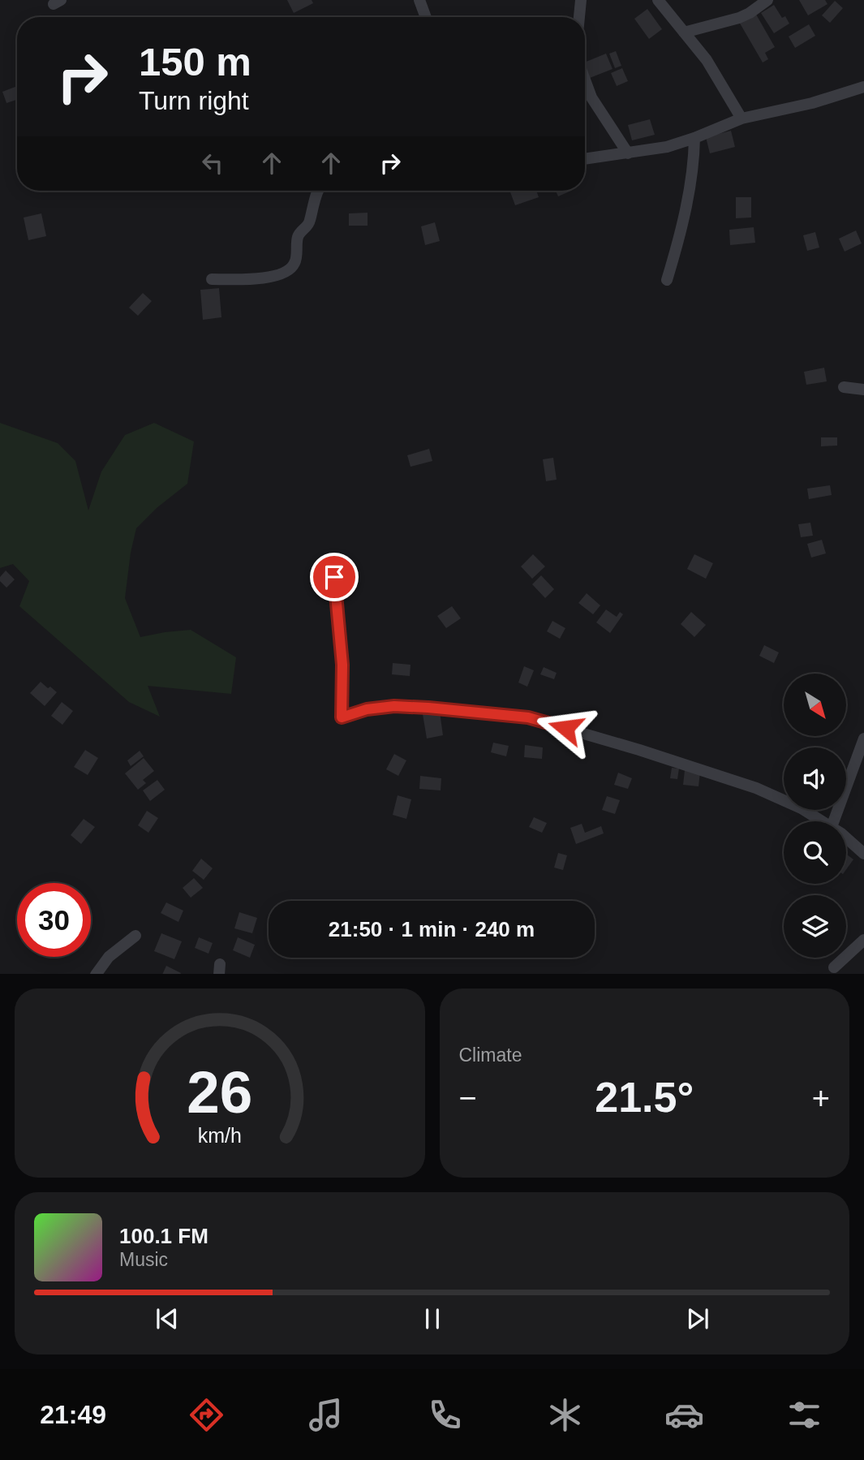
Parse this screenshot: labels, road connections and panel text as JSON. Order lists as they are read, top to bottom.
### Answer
{
  "north": "bottom right",
  "page": {
    "turn": ["150 m", "Turn right"],
    "limit": "30",
    "trip": "21:50 · 1 min · 240 m",
    "tile": "Climate",
    "heat": ["−", "21.5°", "+"],
    "song": ["100.1 FM", "Music"],
    "tabs": "21:49",
    "gauge": ["26", "km/h"]
  }
}
